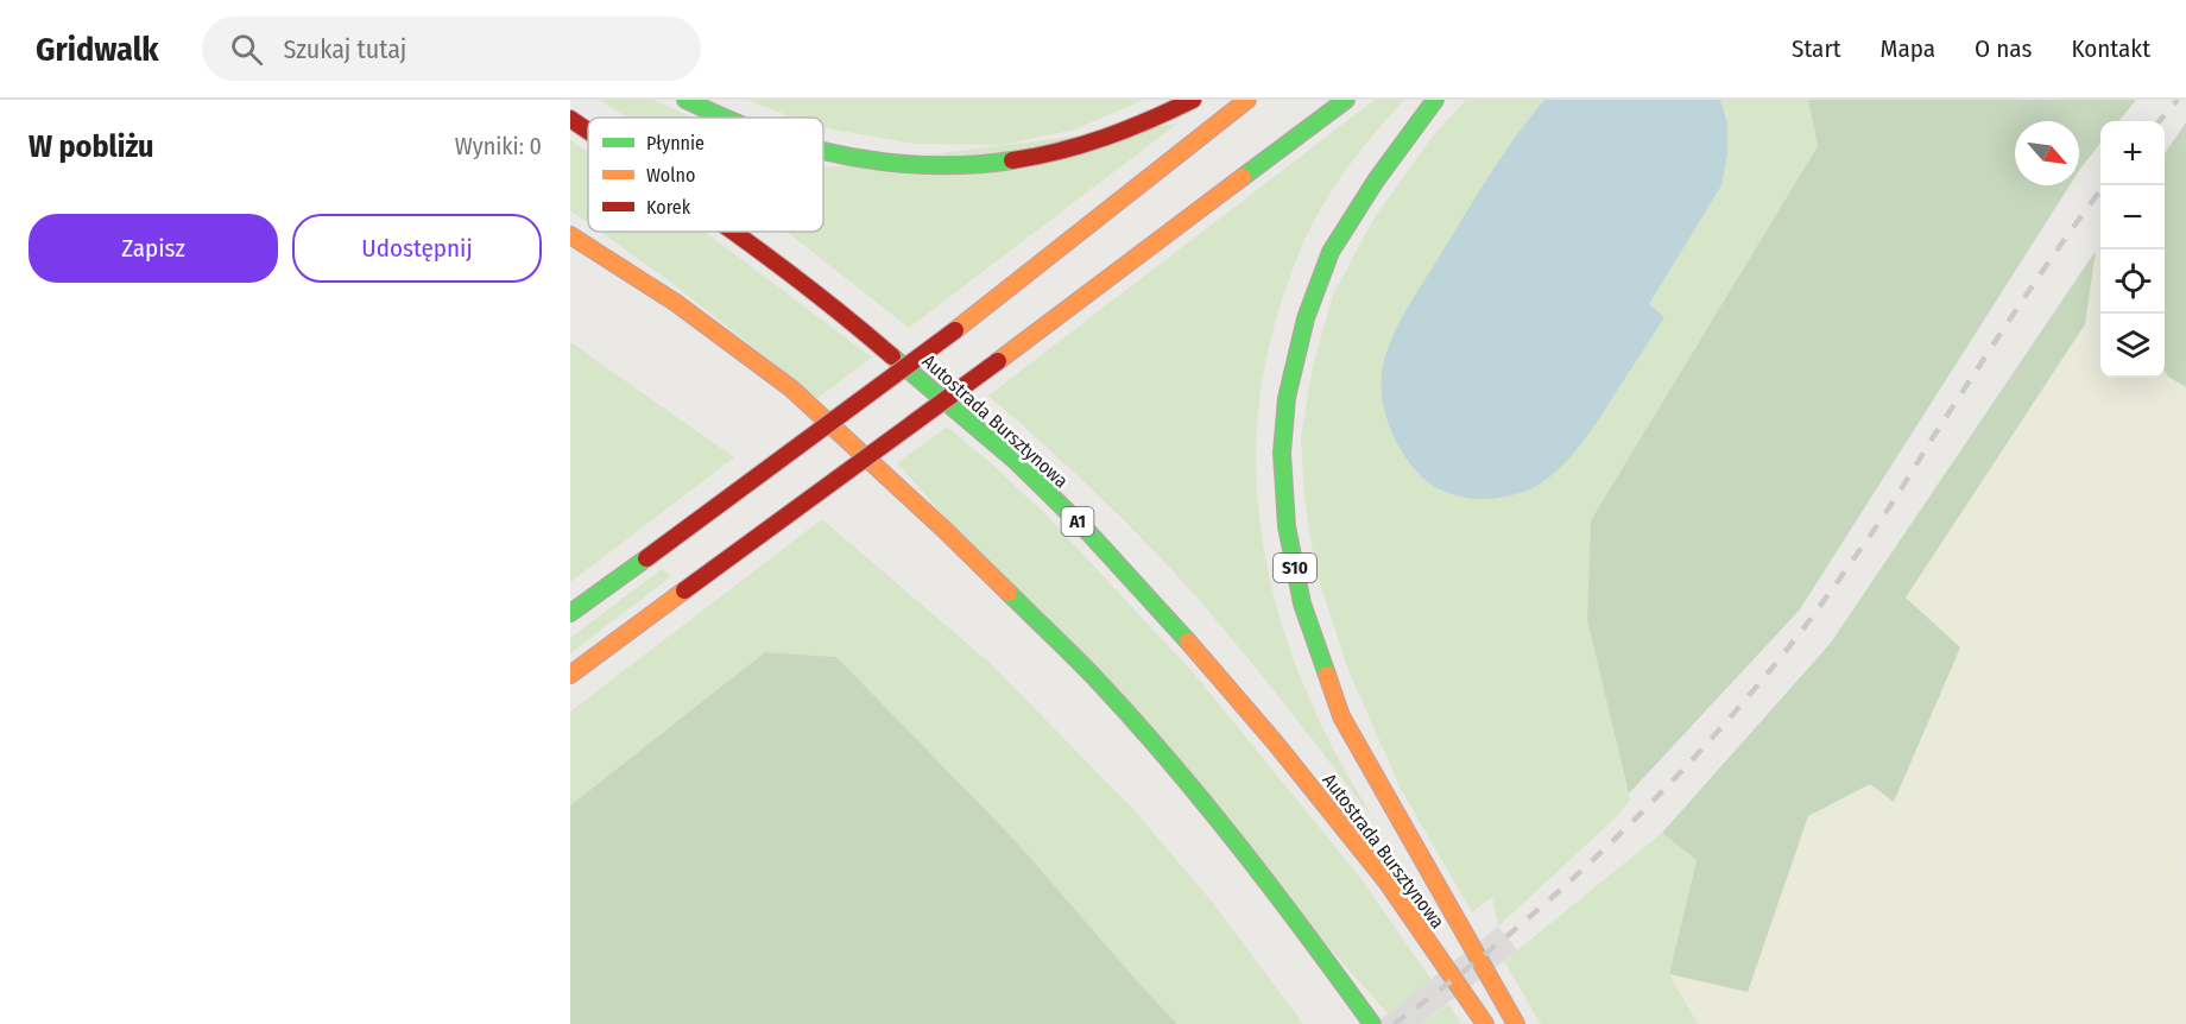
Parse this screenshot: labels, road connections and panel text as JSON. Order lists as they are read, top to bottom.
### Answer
{
  "streets": {
    "highway": ["Autostrada Bursztynowa", "A1", "S10"]
  },
  "legend": ["Płynnie", "Wolno", "Korek"],
  "north": "bottom right",
  "page": {
    "header": "Gridwalk",
    "search": "Szukaj tutaj",
    "nav": [
      "Start",
      "Mapa",
      "O nas",
      "Kontakt"
    ],
    "heading": ["W pobliżu", "Wyniki: 0"],
    "map_buttons": ["+", "−"],
    "buttons": ["Zapisz", "Udostępnij"]
  }
}
